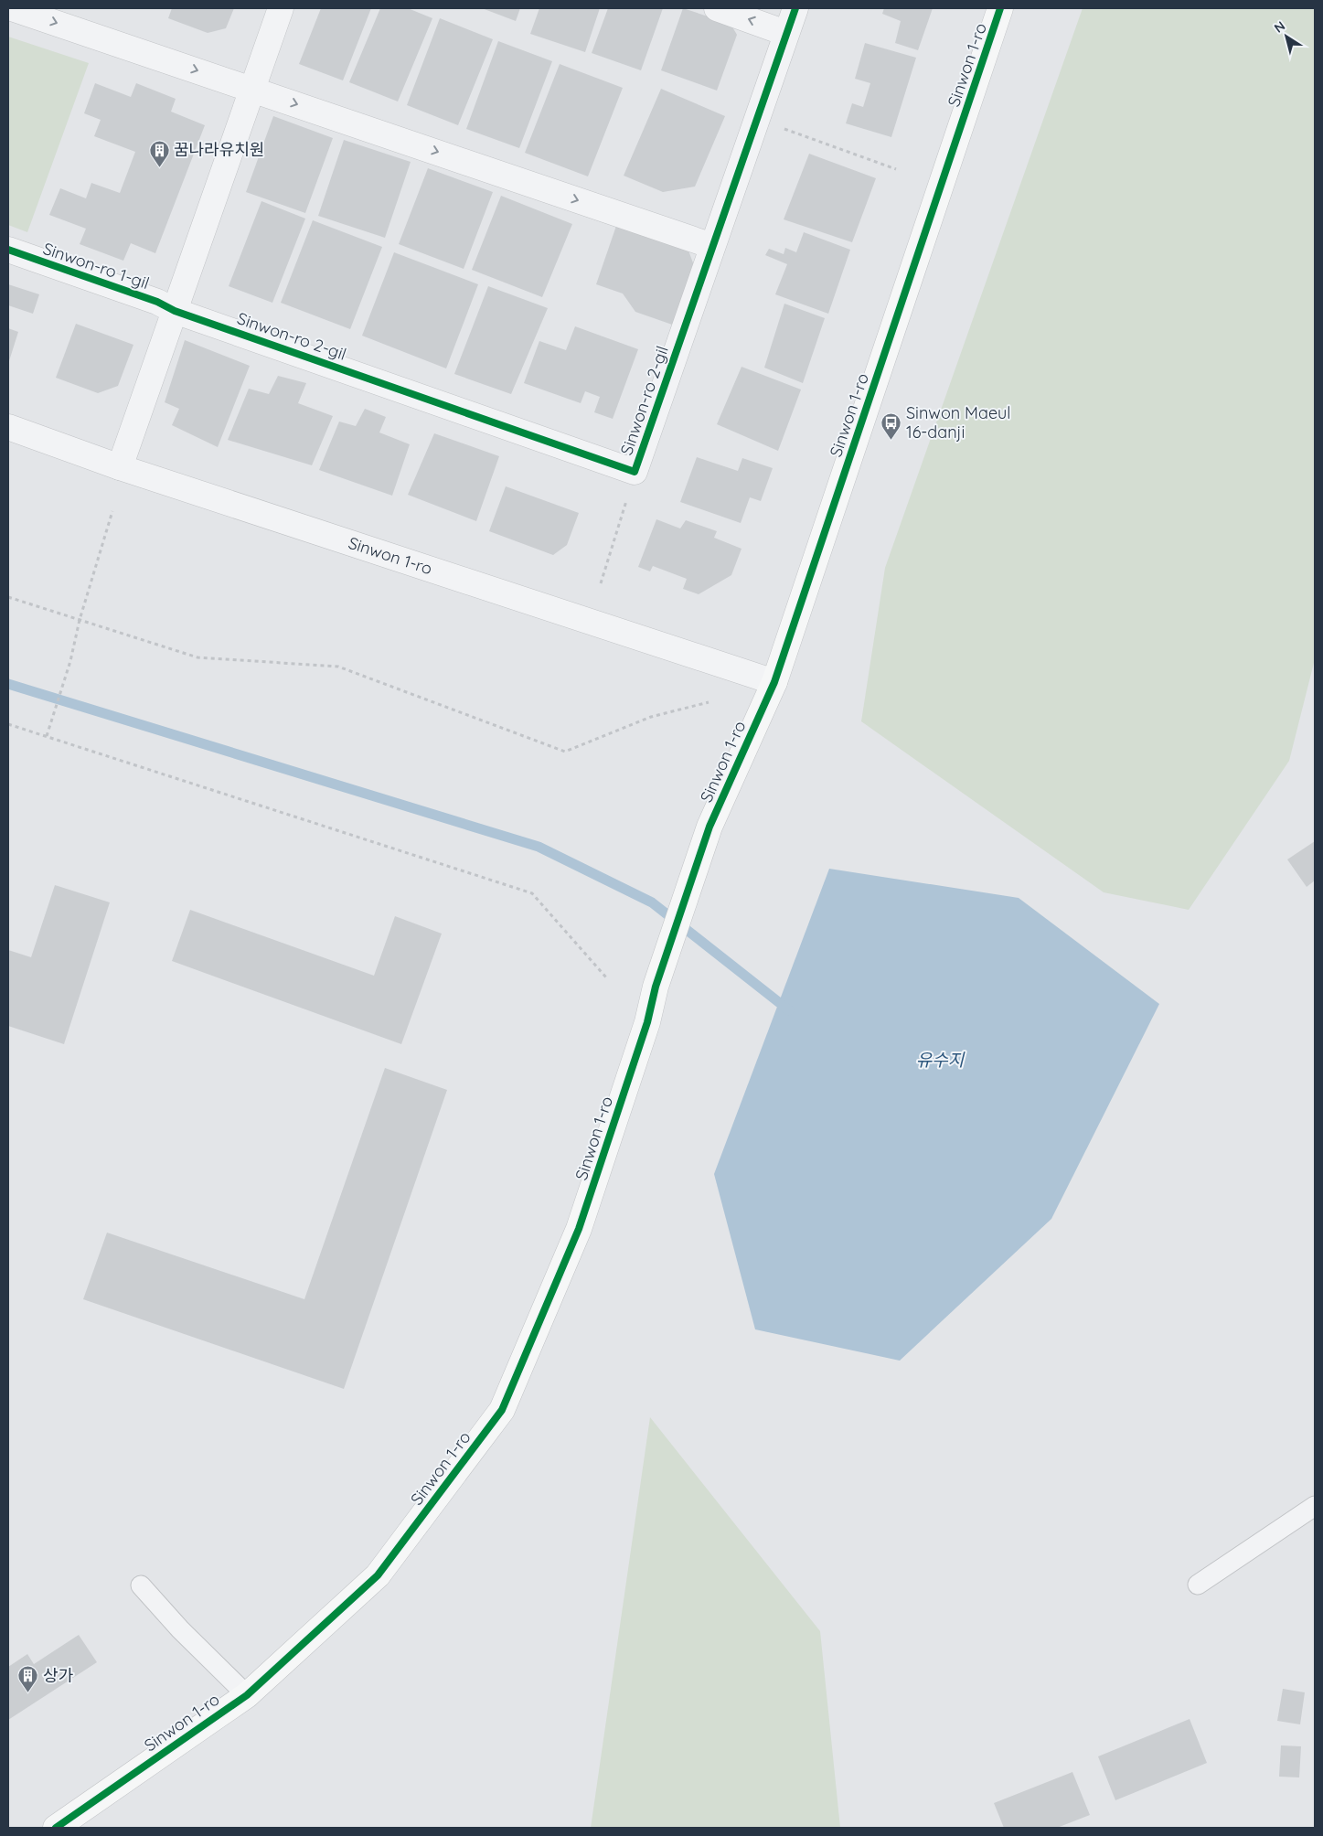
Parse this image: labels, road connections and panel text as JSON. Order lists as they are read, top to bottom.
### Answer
{
  "streets": {
    "street": ["Sinwon 1-ro", "Sinwon-ro 1-gil", "Sinwon-ro 2-gil"]
  },
  "crossings": [
    ["Sinwon-ro 1-gil", "Sinwon-ro 2-gil"]
  ],
  "water": ["유수지"],
  "places": {
    "building": ["꿈나라유치원", "상가"],
    "bus stop": ["Sinwon Maeul 16-danji"]
  },
  "north": "top left"
}
